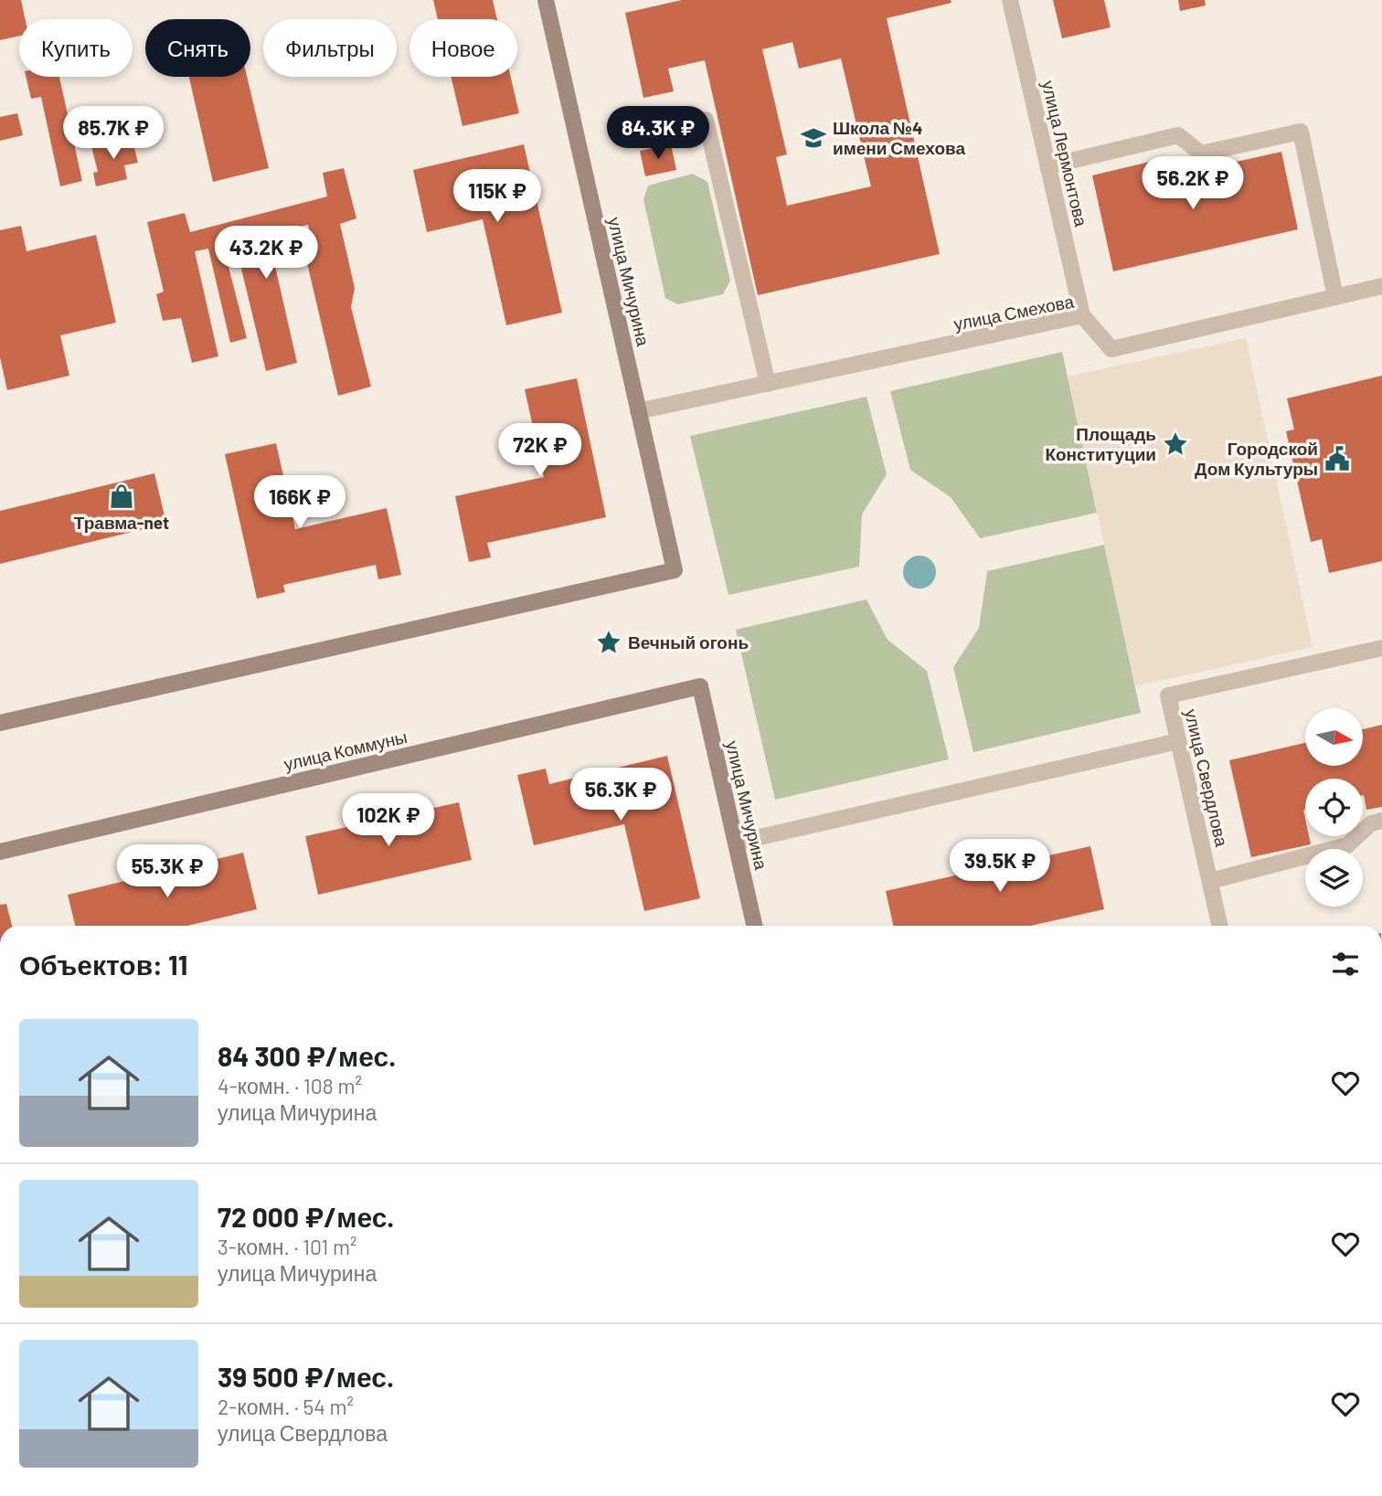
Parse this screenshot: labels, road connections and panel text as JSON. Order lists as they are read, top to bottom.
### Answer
{
  "streets": {
    "street": [
      "улица Лермонтова",
      "улица Мичурина",
      "улица Смехова",
      "улица Коммуны",
      "улица Свердлова"
    ]
  },
  "crossings": [
    ["улица Лермонтова", "улица Смехова"],
    ["улица Мичурина", "улица Смехова"],
    ["улица Мичурина", "улица Коммуны"]
  ],
  "places": {
    "school or university": ["Школа №4 имени Смехова"],
    "place": ["Площадь Конституции", "Вечный огонь"],
    "public building": ["Городской Дом Культуры"],
    "shop": ["Травма-net"]
  },
  "north": "right",
  "page": {
    "chip": [
      "Купить",
      "Снять",
      "Фильтры",
      "Новое"
    ],
    "price": [
      "85.7K ₽",
      "84.3K ₽",
      "56.2K ₽",
      "115K ₽",
      "43.2K ₽",
      "72K ₽",
      "166K ₽",
      "56.3K ₽",
      "102K ₽",
      "39.5K ₽",
      "55.3K ₽"
    ],
    "heading": "Объектов: 11",
    "list": [
      {
        "name": "84 300 ₽/мес.",
        "note": "4-комн. · 108 m² · улица Мичурина"
      },
      {
        "name": "72 000 ₽/мес.",
        "note": "3-комн. · 101 m² · улица Мичурина"
      },
      {
        "name": "39 500 ₽/мес.",
        "note": "2-комн. · 54 m² · улица Свердлова"
      }
    ]
  }
}
